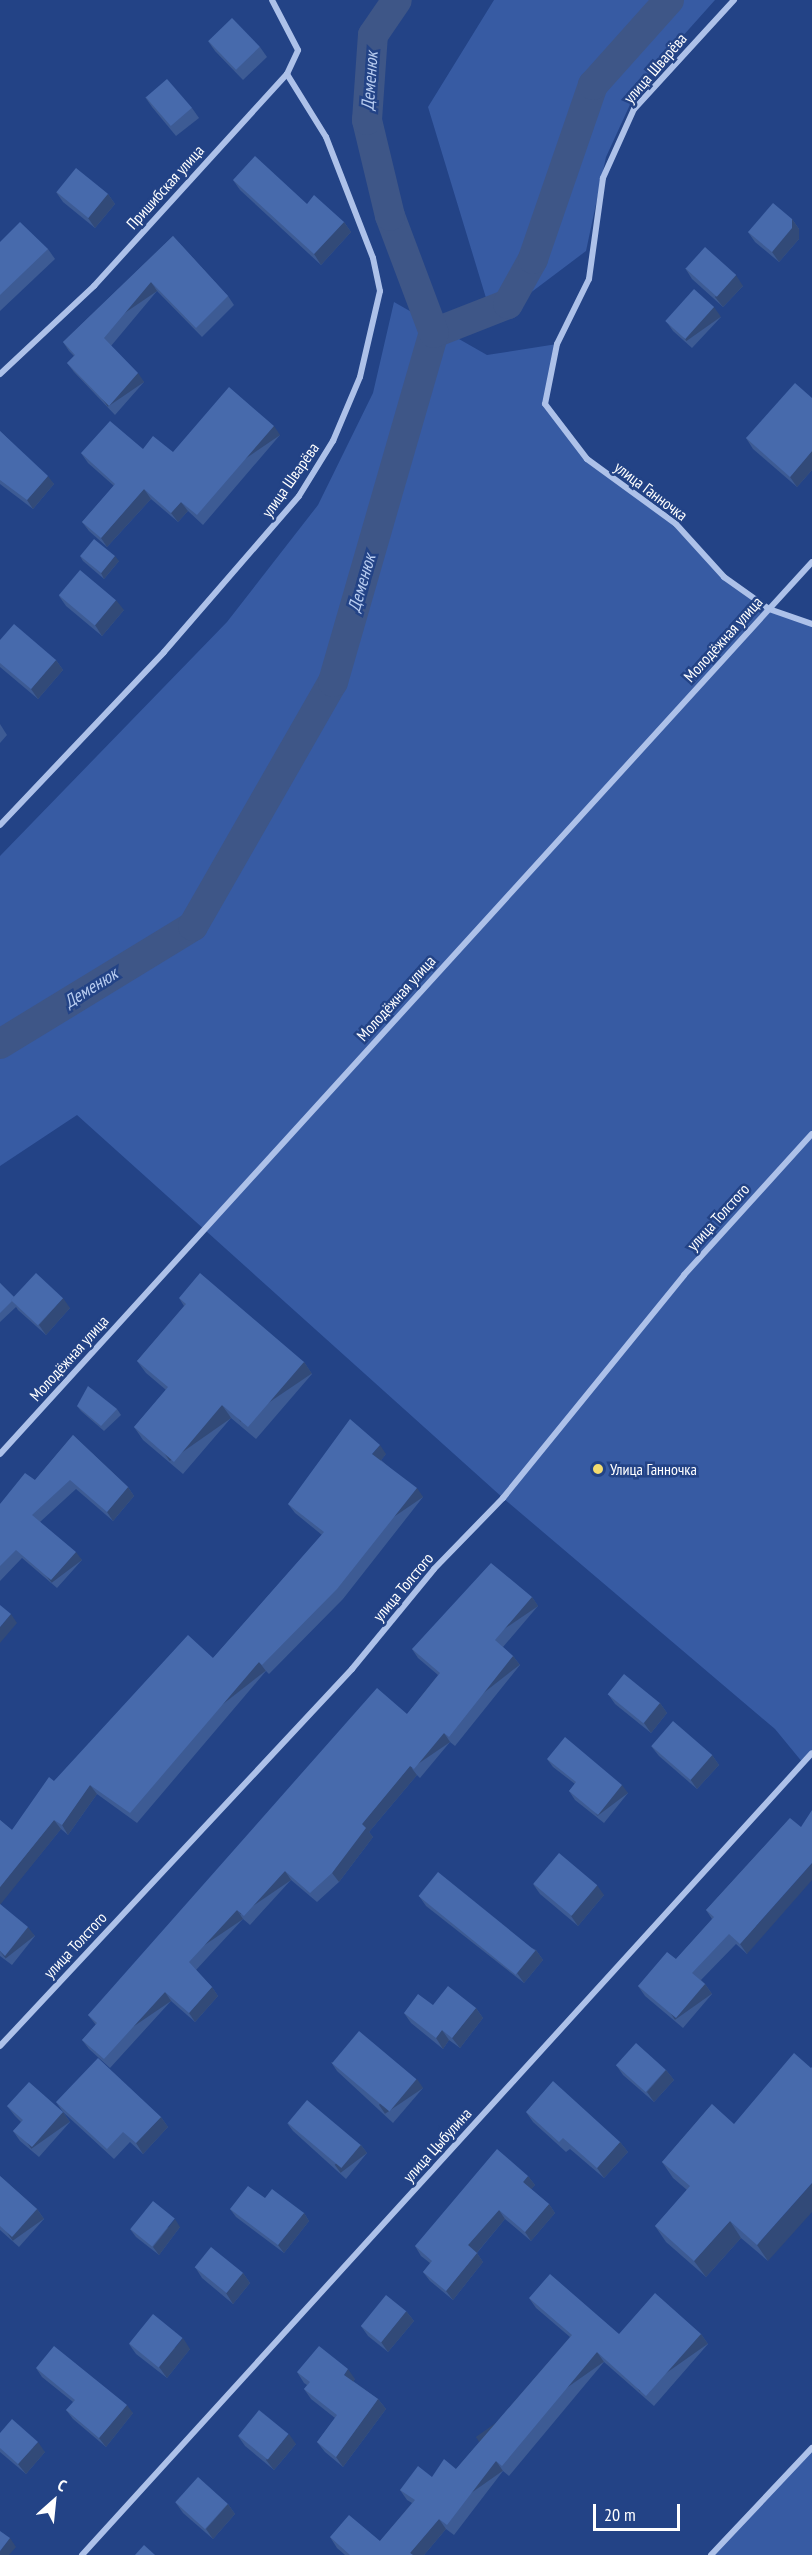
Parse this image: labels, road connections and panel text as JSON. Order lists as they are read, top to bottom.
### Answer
{
  "streets": {
    "street": [
      "улица Шварёва",
      "Пришибская улица",
      "улица Ганночка",
      "Молодёжная улица",
      "улица Толстого",
      "улица Цыбулина"
    ]
  },
  "crossings": [
    ["улица Шварёва", "Пришибская улица"],
    ["улица Шварёва", "улица Ганночка"],
    ["улица Ганночка", "Молодёжная улица"]
  ],
  "water": ["Деменюк"],
  "places": ["Улица Ганночка"],
  "scale_bar": "20 m",
  "north": "top right"
}
